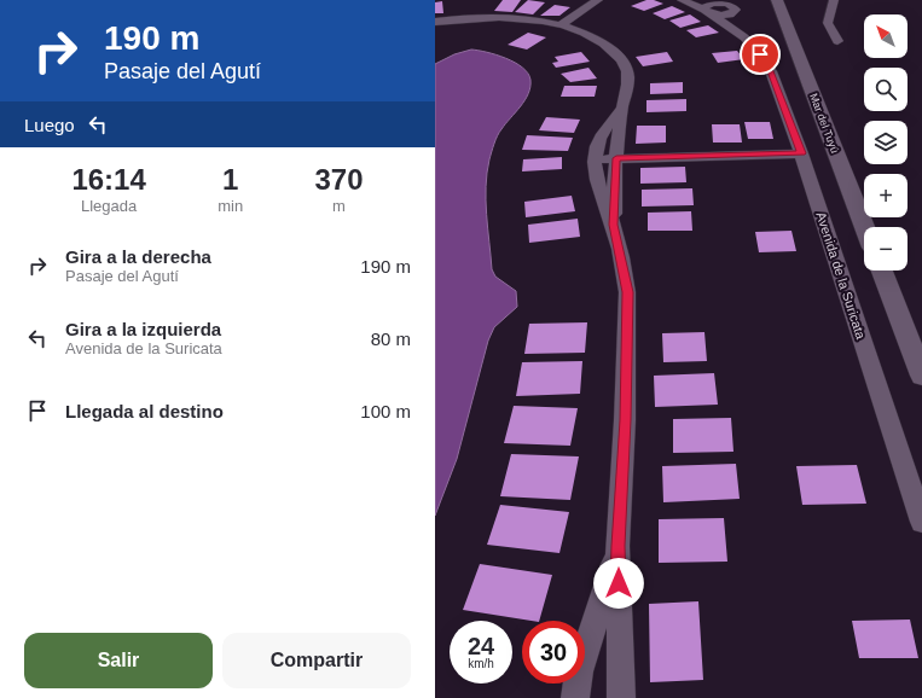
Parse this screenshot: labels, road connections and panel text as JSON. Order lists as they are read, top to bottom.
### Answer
{
  "streets": {
    "street": ["Mar del Tuyú", "Avenida de la Suricata"]
  },
  "north": "top left",
  "page": {
    "turn": ["190 m", "Pasaje del Agutí"],
    "map_buttons": ["+", "−"],
    "then": "Luego",
    "eta": [
      "16:14",
      "Llegada",
      "1",
      "min",
      "370",
      "m"
    ],
    "list": [
      {
        "name": "Gira a la derecha",
        "note": "Pasaje del Agutí",
        "value": "190 m"
      },
      {
        "name": "Gira a la izquierda",
        "note": "Avenida de la Suricata",
        "value": "80 m"
      },
      {
        "name": "Llegada al destino",
        "value": "100 m"
      }
    ],
    "speed": "24 km/h",
    "limit": "30",
    "buttons": ["Salir", "Compartir"]
  }
}
